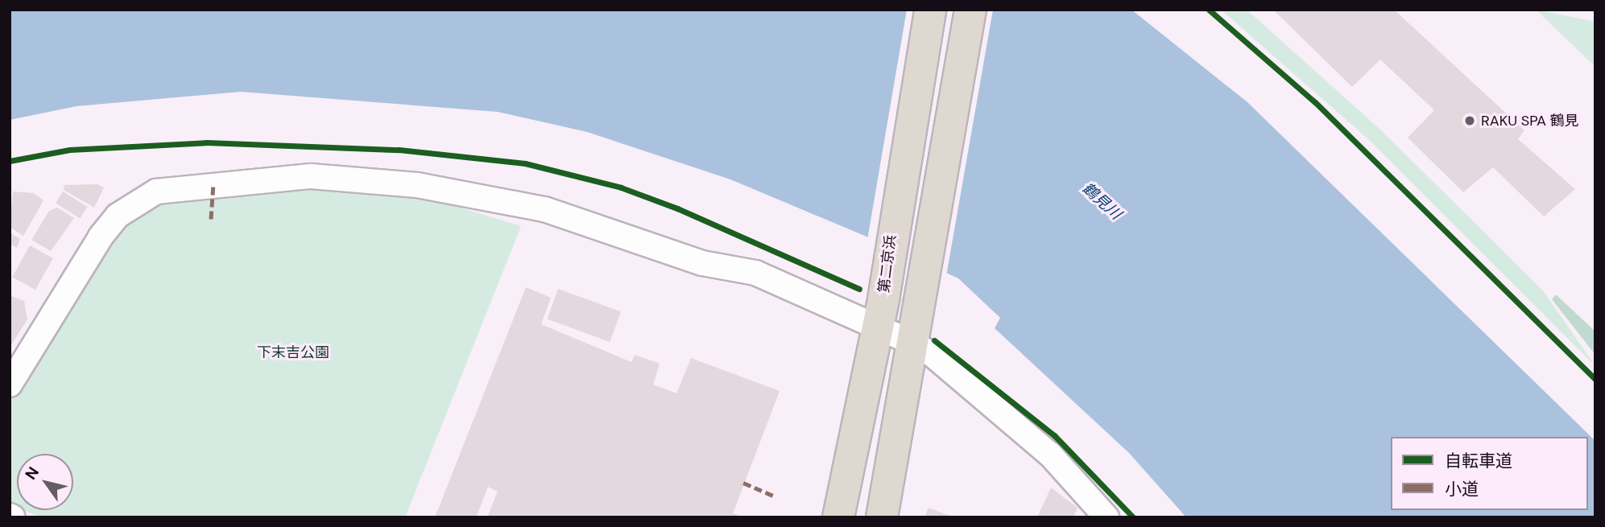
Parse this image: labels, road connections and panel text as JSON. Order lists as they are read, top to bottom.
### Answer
{
  "streets": {
    "highway": ["第二京浜"]
  },
  "water": ["鶴見川"],
  "parks": ["下末吉公園"],
  "places": ["RAKU SPA 鶴見"],
  "legend": ["自転車道", "小道"],
  "north": "top left"
}
